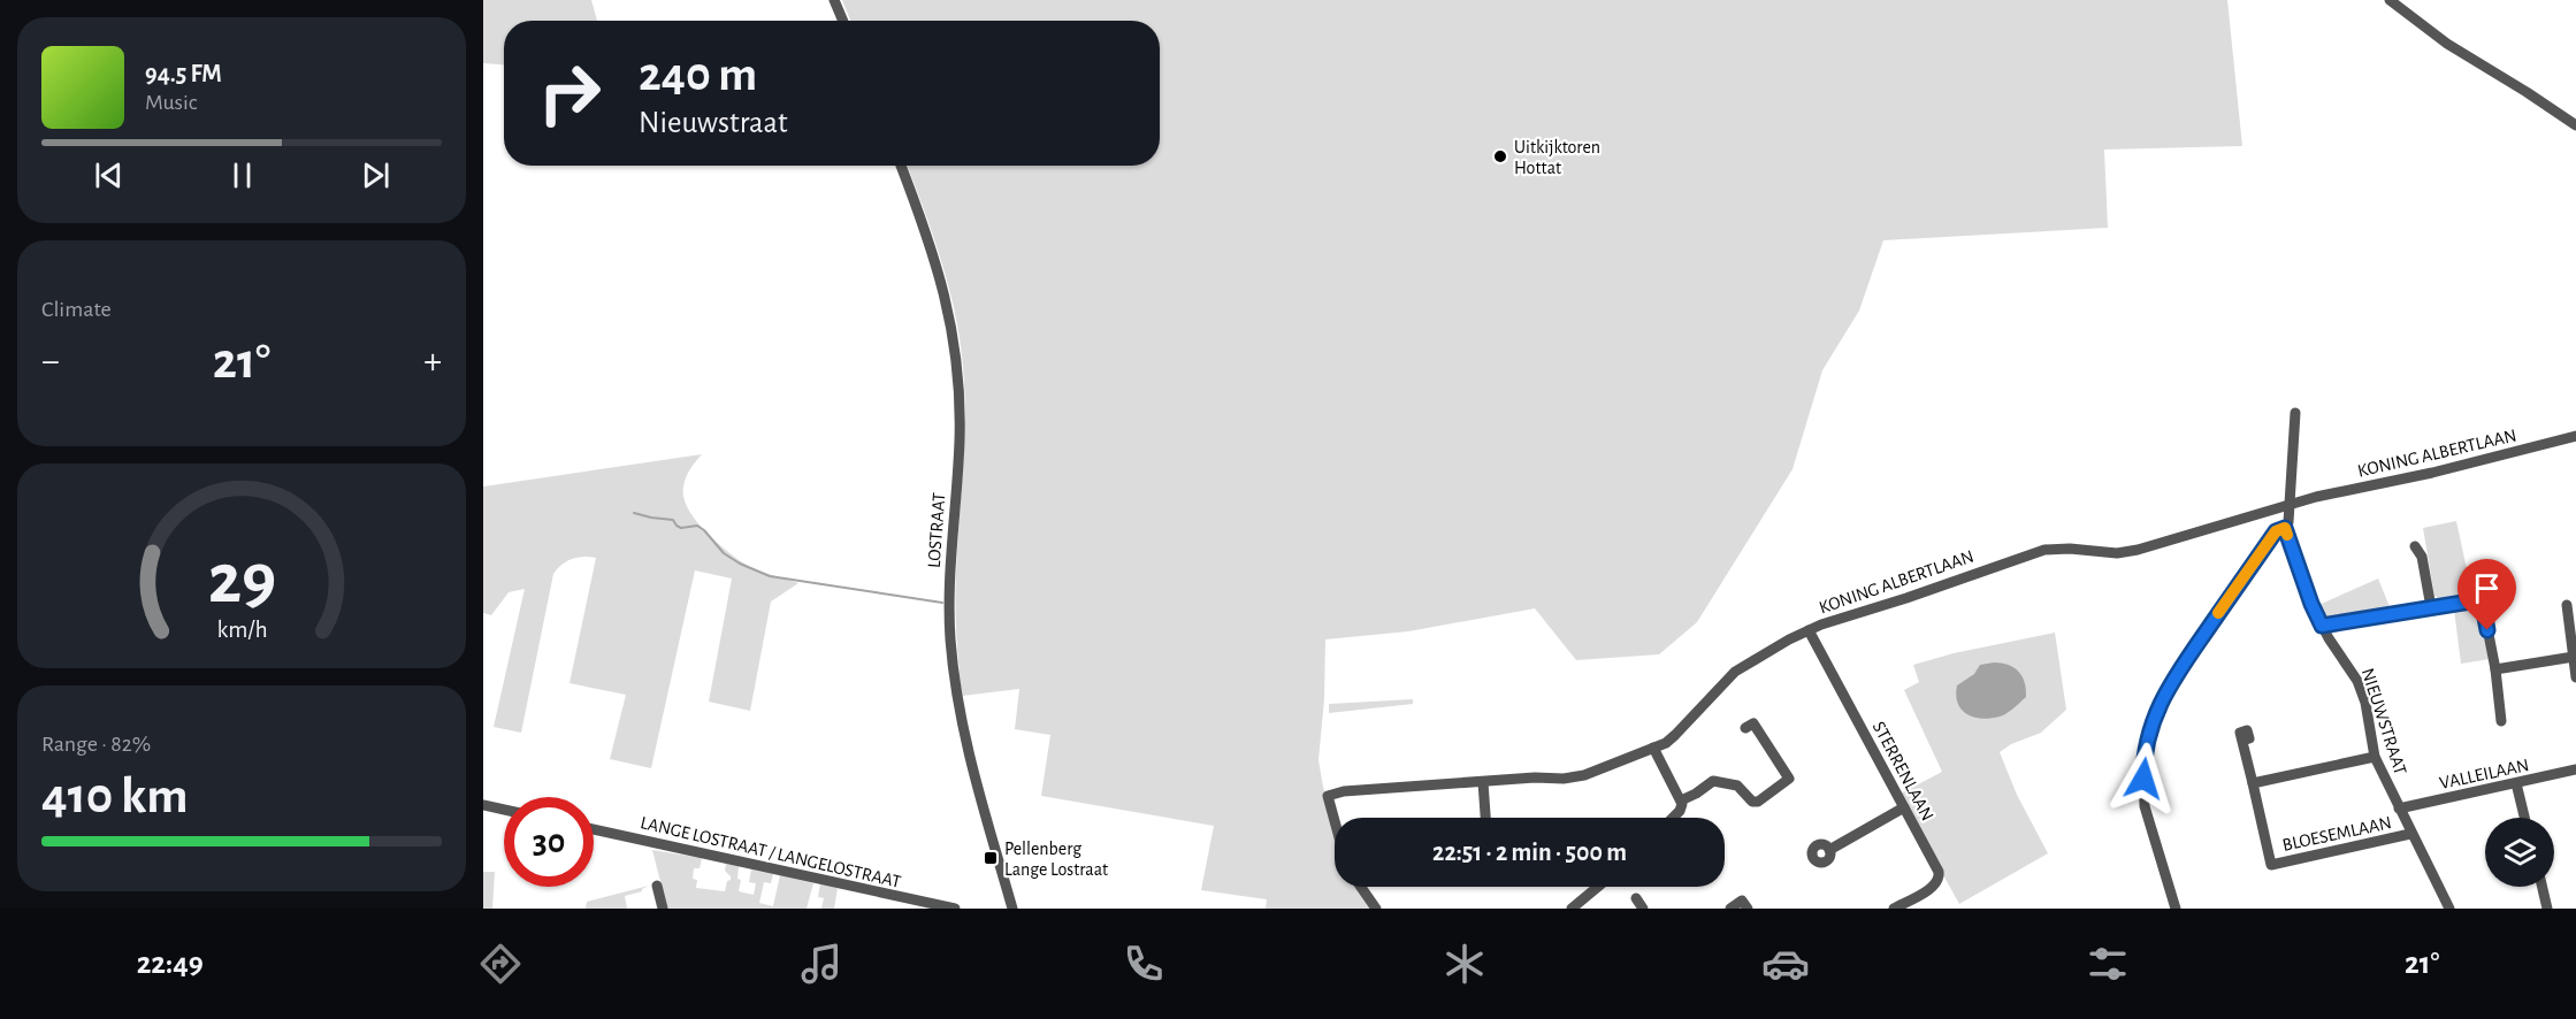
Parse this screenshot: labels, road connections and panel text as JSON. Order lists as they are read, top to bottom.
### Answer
{
  "streets": {
    "street": [
      "KONING ALBERTLAAN",
      "LOSTRAAT",
      "NIEUWSTRAAT",
      "STERRENLAAN",
      "VALLEILAAN",
      "BLOESEMLAAN",
      "LANGE LOSTRAAT / LANGELOSTRAAT"
    ]
  },
  "crossings": [
    ["KONING ALBERTLAAN", "NIEUWSTRAAT"],
    ["KONING ALBERTLAAN", "STERRENLAAN"],
    ["NIEUWSTRAAT", "VALLEILAAN"],
    ["NIEUWSTRAAT", "BLOESEMLAAN"]
  ],
  "places": {
    "other": ["Uitkijktoren Hottat"],
    "transit": ["Pellenberg Lange Lostraat"]
  },
  "page": {
    "turn": ["240 m", "Nieuwstraat"],
    "song": ["94.5 FM", "Music"],
    "tile": [
      "Climate",
      ["Range · 82%", "410 km"]
    ],
    "heat": ["−", "21°", "+"],
    "limit": "30",
    "trip": "22:51 · 2 min · 500 m",
    "tabs": ["22:49", "21°"],
    "gauge": ["29", "km/h"]
  }
}
